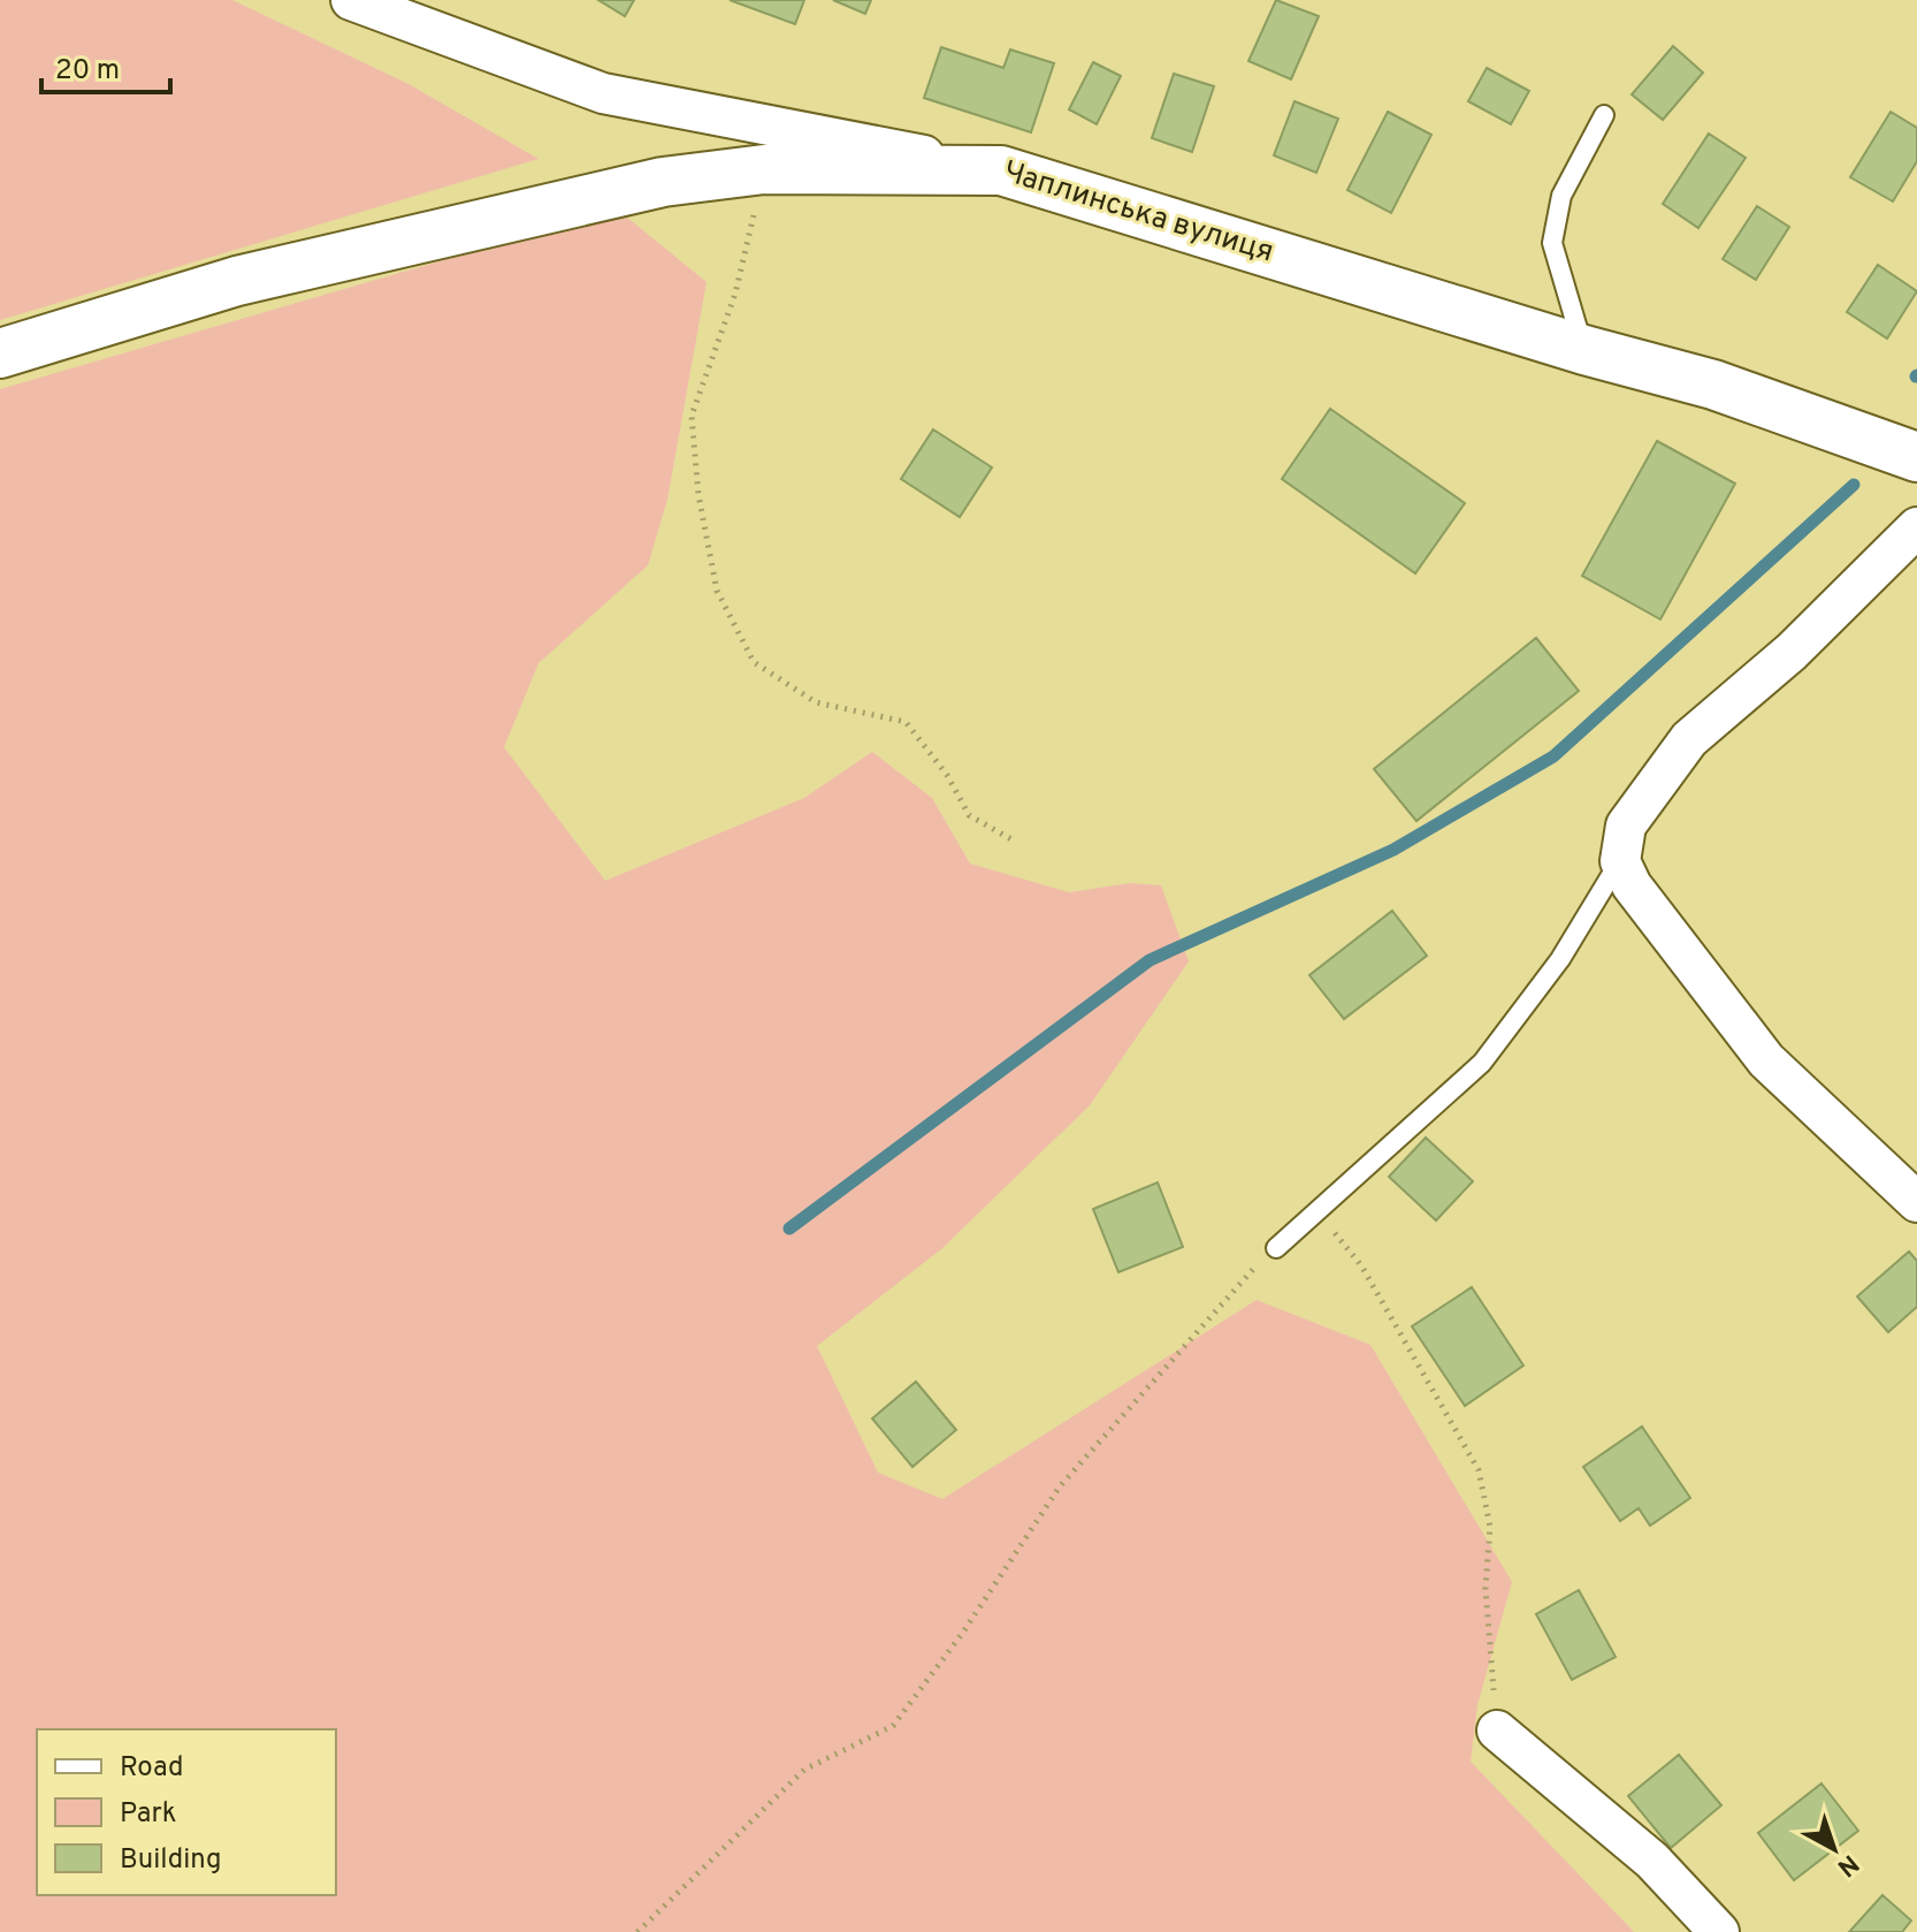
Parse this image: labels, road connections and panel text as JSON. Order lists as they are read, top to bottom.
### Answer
{
  "streets": {
    "street": ["Чаплинська вулиця"]
  },
  "legend": ["Road", "Park", "Building"],
  "scale_bar": "20 m",
  "north": "bottom right"
}
